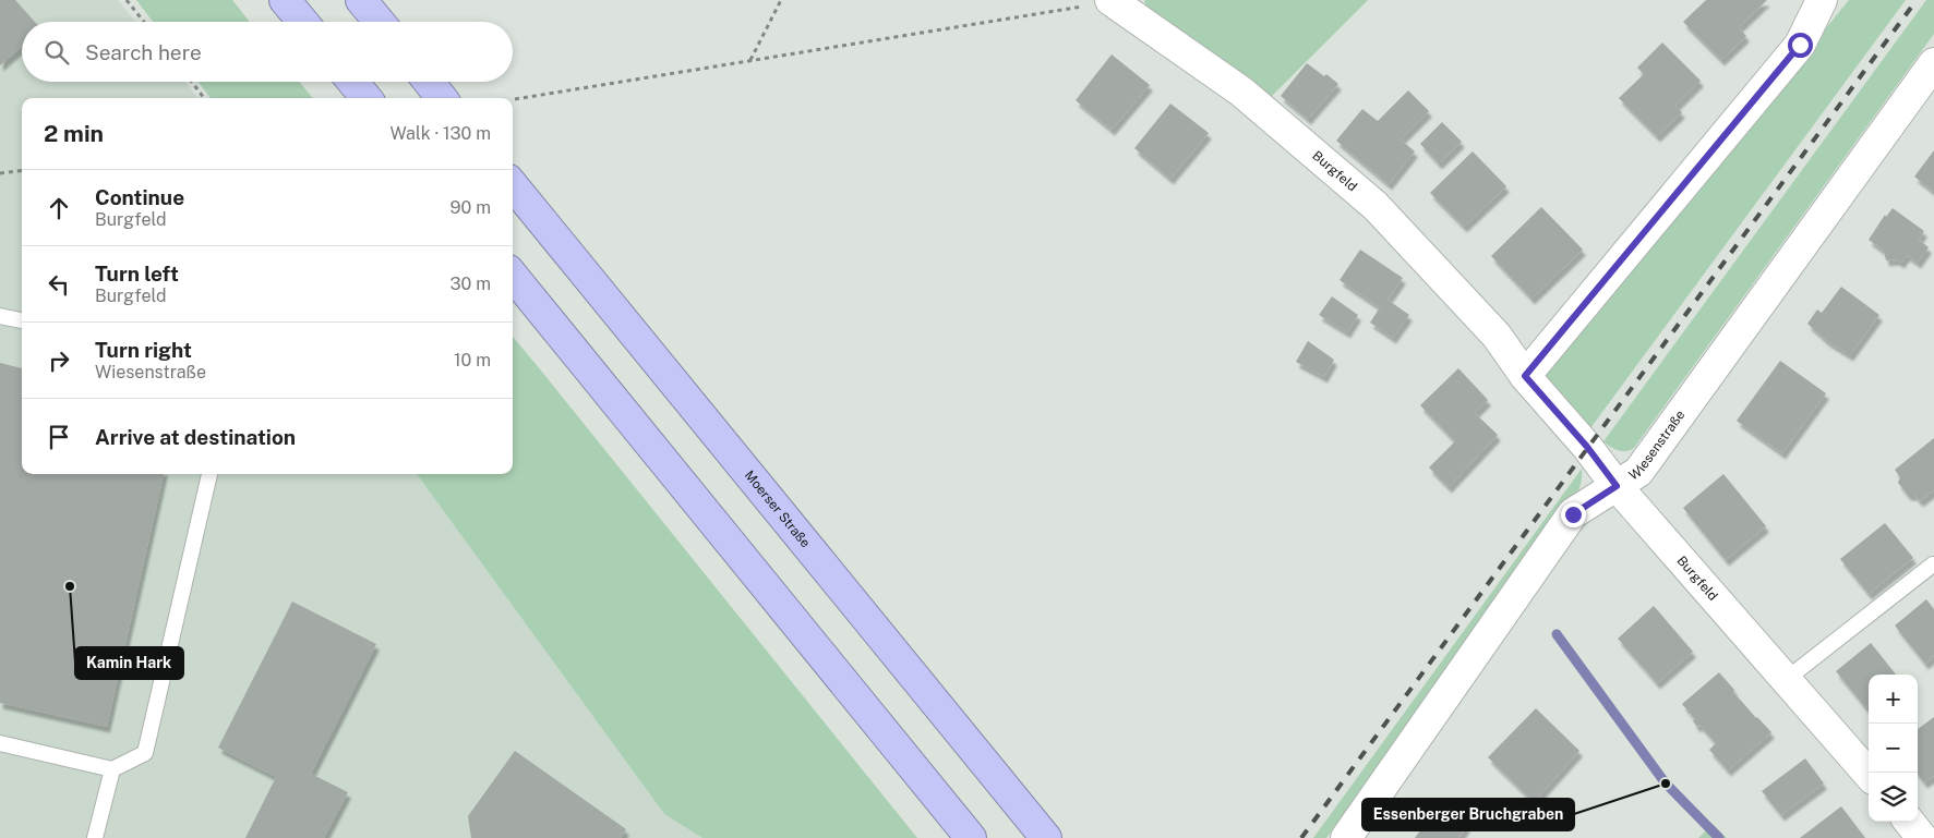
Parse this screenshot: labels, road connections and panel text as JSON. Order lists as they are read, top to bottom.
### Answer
{
  "streets": {
    "highway": ["Moerser Straße"],
    "street": ["Burgfeld", "Wiesenstraße"]
  },
  "crossings": [
    ["Burgfeld", "Wiesenstraße"]
  ],
  "places": ["Kamin Hark", "Essenberger Bruchgraben"],
  "page": {
    "search": "Search here",
    "heading": ["2 min", "Walk · 130 m"],
    "list": [
      ["Continue", "Burgfeld", "90 m"],
      ["Turn left", "Burgfeld", "30 m"],
      ["Turn right", "Wiesenstraße", "10 m"],
      "Arrive at destination"
    ],
    "map_buttons": ["+", "−"]
  }
}
